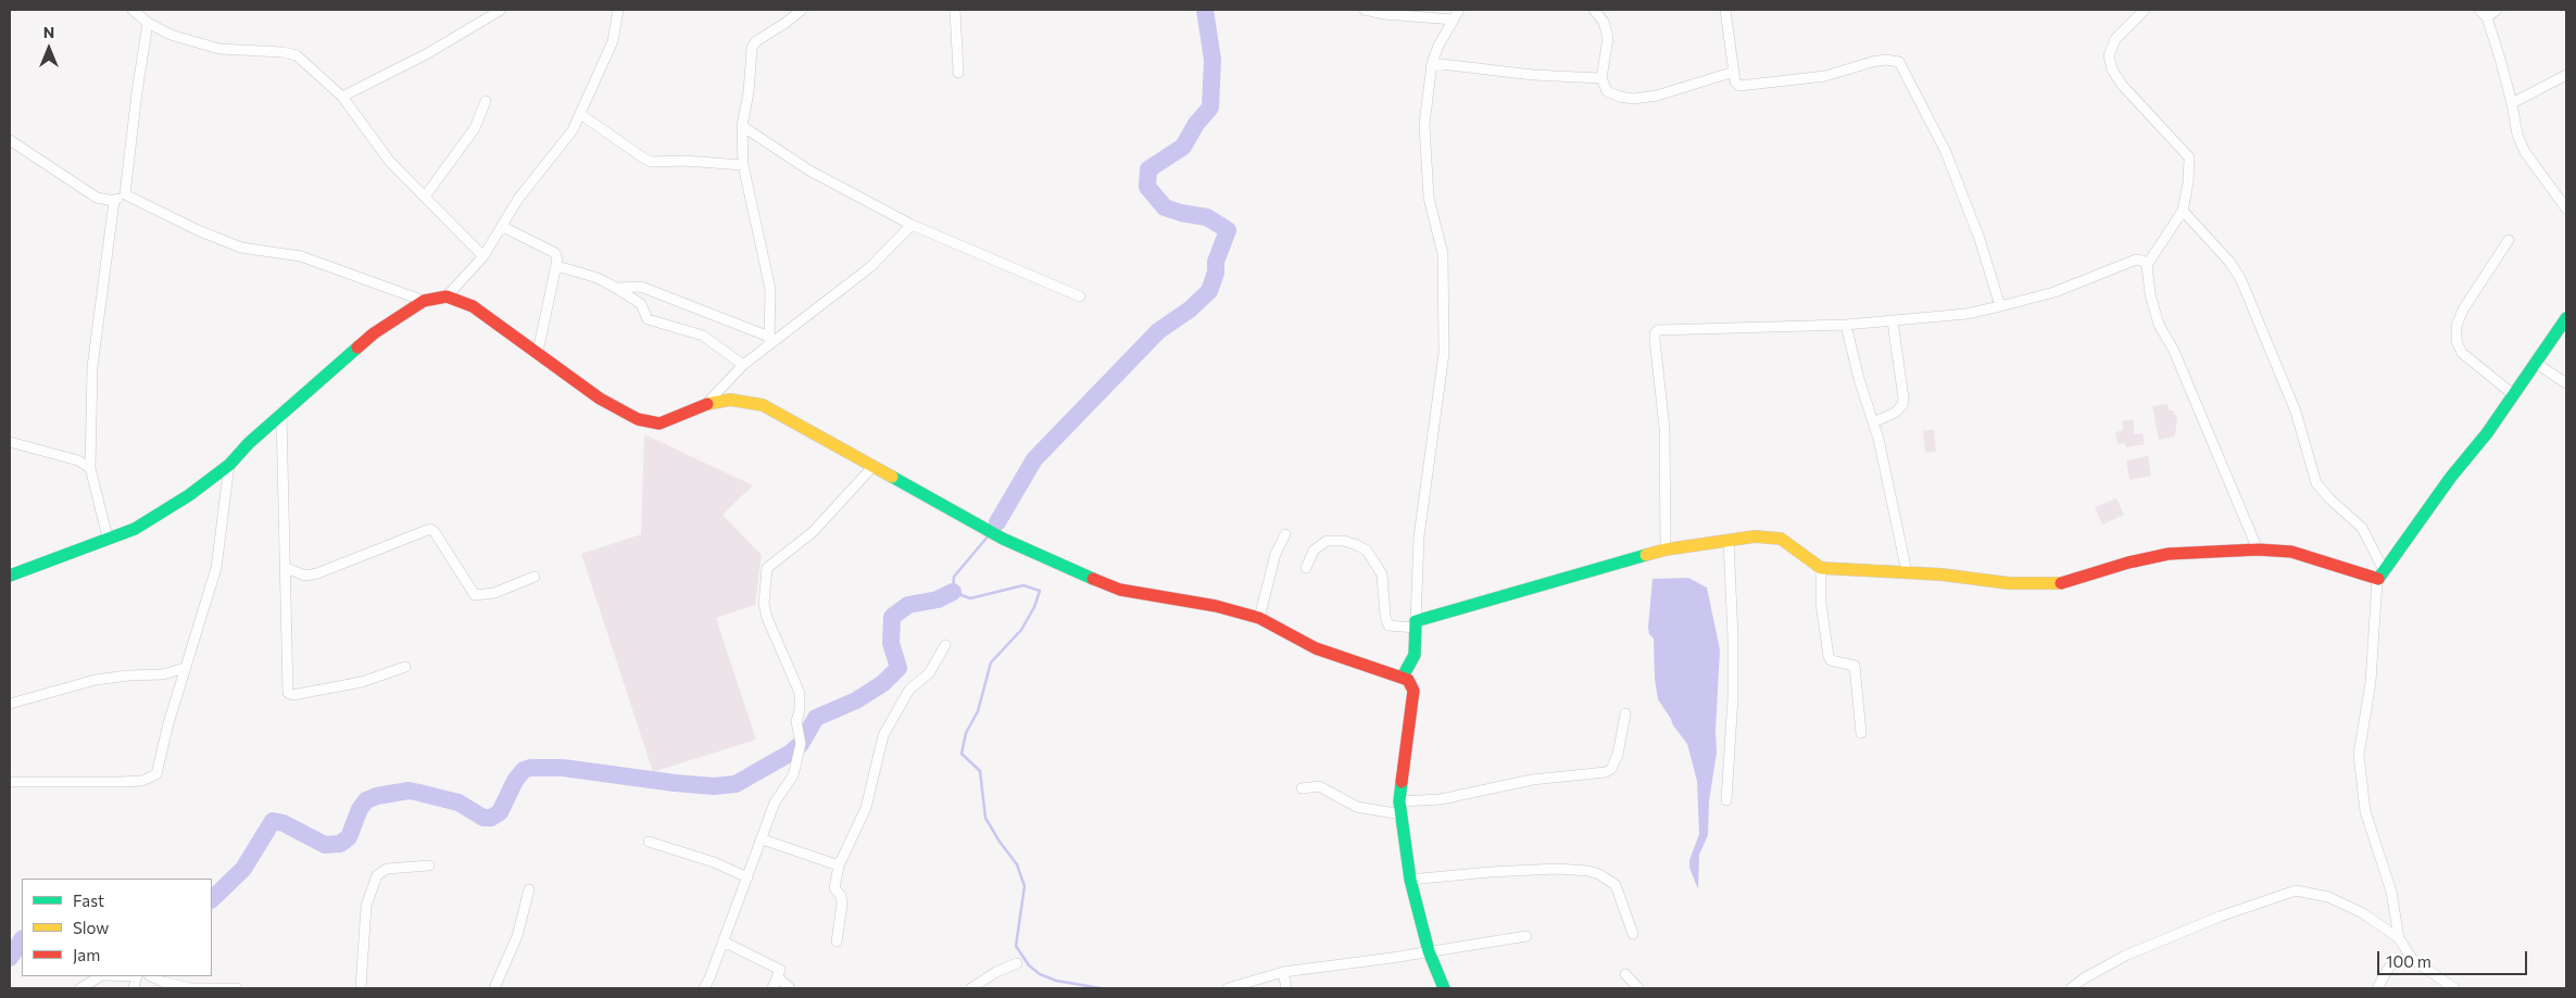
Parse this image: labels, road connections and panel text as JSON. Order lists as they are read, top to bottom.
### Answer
{
  "legend": ["Fast", "Slow", "Jam"],
  "scale_bar": "100 m",
  "north": "top"
}
